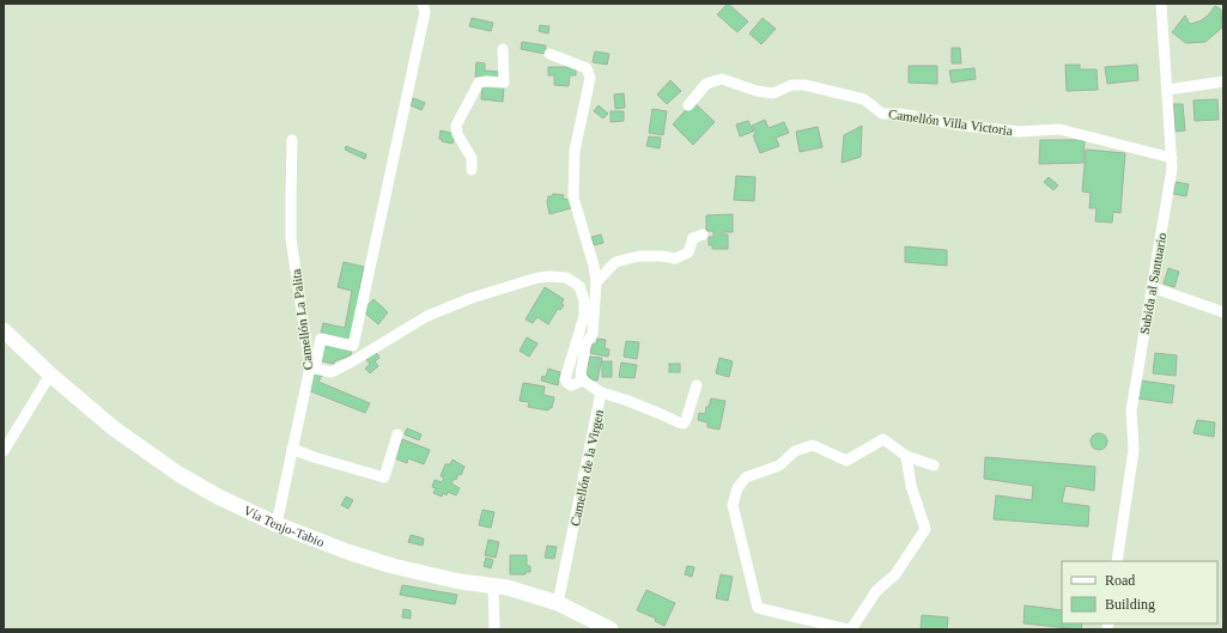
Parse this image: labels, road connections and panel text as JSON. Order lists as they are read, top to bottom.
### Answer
{
  "streets": {
    "main road": ["Vía Tenjo-Tabio"],
    "street": [
      "Camellón Villa Victoria",
      "Subida al Santuario",
      "Camellón La Palita",
      "Camellón de la Virgen"
    ]
  },
  "crossings": [
    ["Camellón Villa Victoria", "Subida al Santuario"],
    ["Camellón La Palita", "Vía Tenjo-Tabio"],
    ["Camellón de la Virgen", "Vía Tenjo-Tabio"]
  ],
  "legend": ["Road", "Building"]
}
